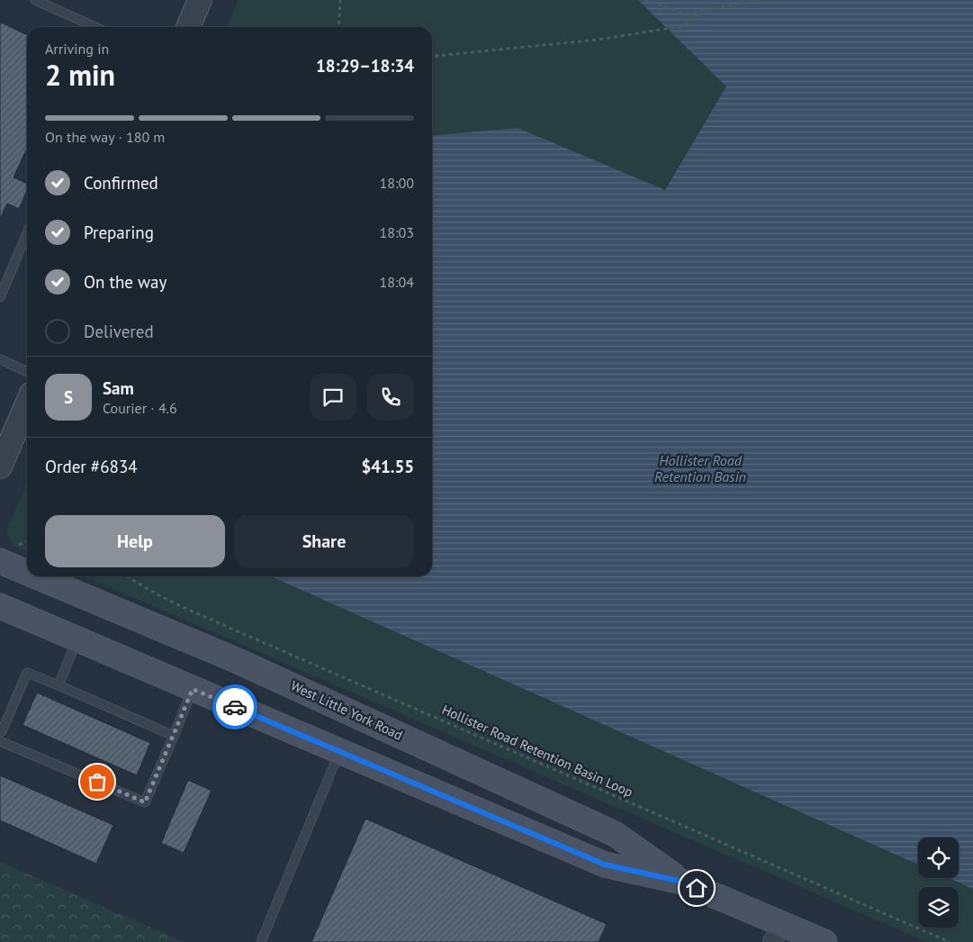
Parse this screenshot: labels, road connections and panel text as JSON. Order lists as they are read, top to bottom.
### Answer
{
  "streets": {
    "main road": ["West Little York Road"],
    "path": ["Hollister Road Retention Basin Loop"]
  },
  "water": ["Hollister Road Retention Basin"],
  "page": {
    "heading": ["2 min", "Arriving in", "18:29–18:34"],
    "panel": [
      "Sam",
      "Courier · 4.6",
      "Order #6834",
      "$41.55"
    ],
    "bar": "On the way · 180 m",
    "list": [
      ["Confirmed", "18:00"],
      ["Preparing", "18:03"],
      ["On the way", "18:04"],
      "Delivered"
    ],
    "round": "S",
    "buttons": ["Help", "Share"]
  }
}
